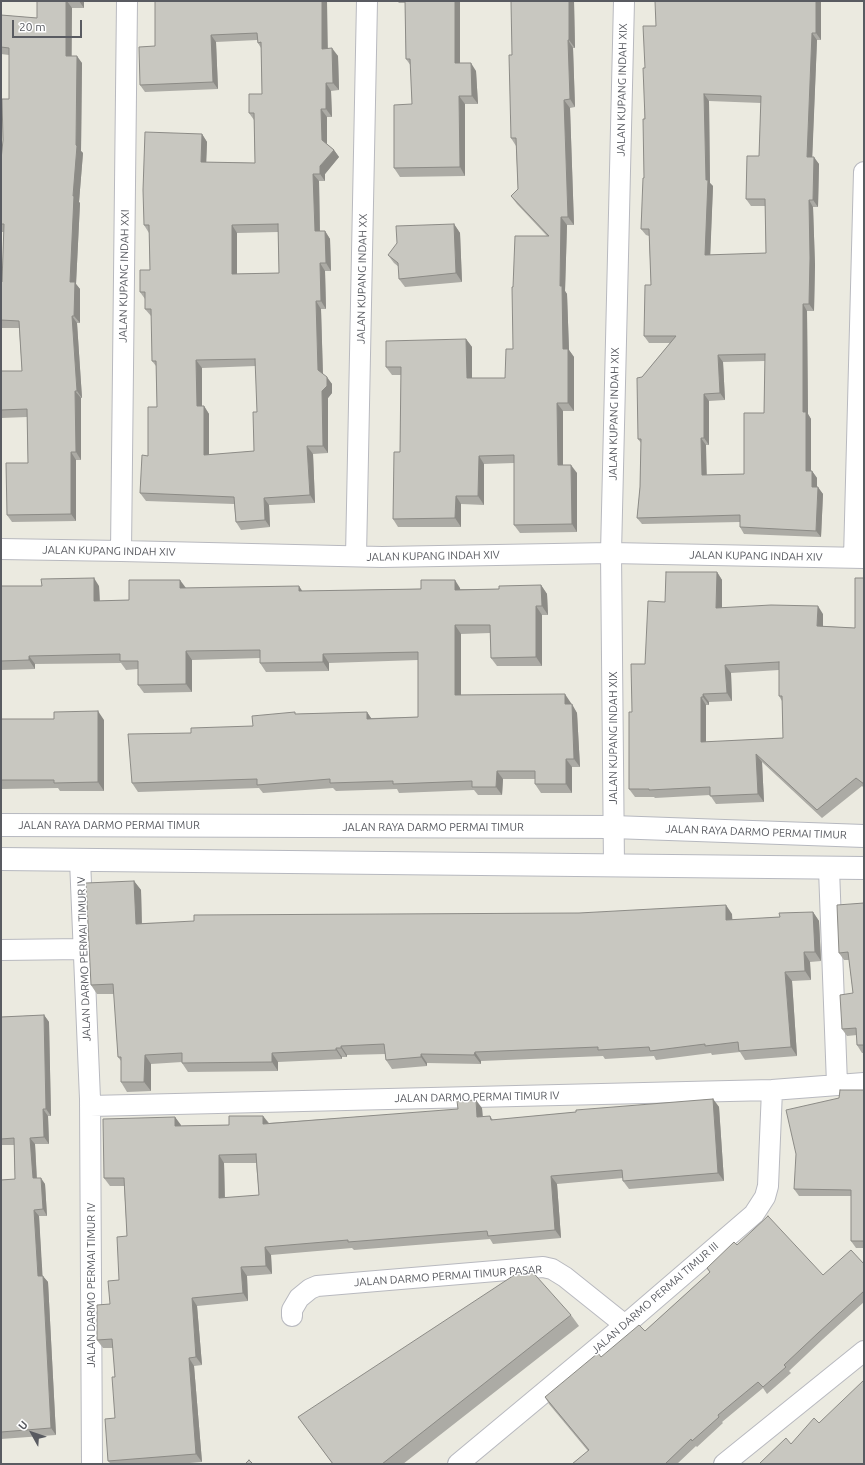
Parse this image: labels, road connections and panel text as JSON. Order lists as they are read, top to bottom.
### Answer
{
  "streets": {
    "main road": ["JALAN RAYA DARMO PERMAI TIMUR"],
    "street": [
      "JALAN KUPANG INDAH XIX",
      "JALAN KUPANG INDAH XXI",
      "JALAN KUPANG INDAH XX",
      "JALAN KUPANG INDAH XIV",
      "JALAN DARMO PERMAI TIMUR IV",
      "JALAN DARMO PERMAI TIMUR PASAR",
      "JALAN DARMO PERMAI TIMUR III"
    ]
  },
  "crossings": [
    ["JALAN KUPANG INDAH XIX", "JALAN KUPANG INDAH XIV"],
    ["JALAN KUPANG INDAH XIX", "JALAN RAYA DARMO PERMAI TIMUR"],
    ["JALAN KUPANG INDAH XXI", "JALAN KUPANG INDAH XIV"],
    ["JALAN KUPANG INDAH XX", "JALAN KUPANG INDAH XIV"],
    ["JALAN DARMO PERMAI TIMUR IV", "JALAN DARMO PERMAI TIMUR III"],
    ["JALAN DARMO PERMAI TIMUR PASAR", "JALAN DARMO PERMAI TIMUR III"]
  ],
  "scale_bar": "20 m",
  "north": "top left"
}
